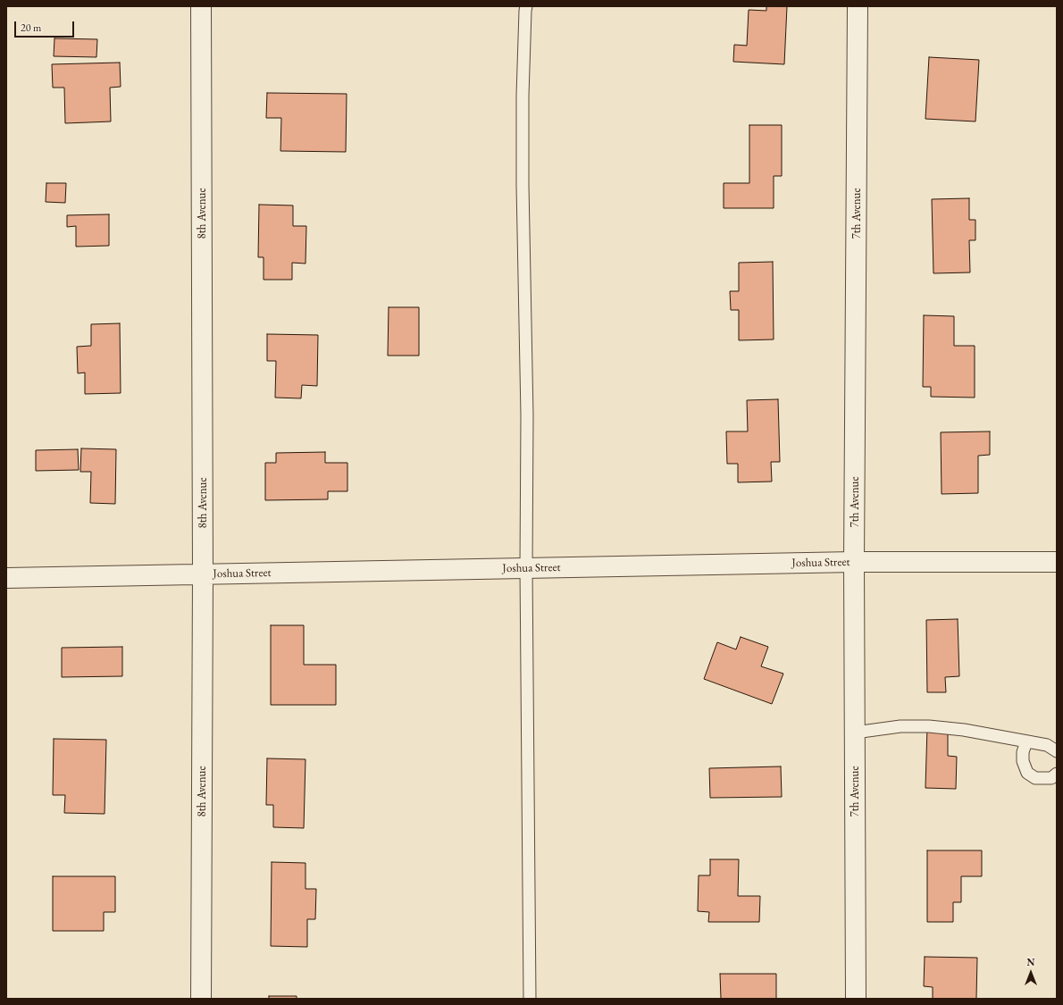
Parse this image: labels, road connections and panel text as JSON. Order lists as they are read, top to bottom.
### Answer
{
  "streets": {
    "street": ["8th Avenue", "7th Avenue", "Joshua Street"]
  },
  "crossings": [
    ["8th Avenue", "Joshua Street"],
    ["7th Avenue", "Joshua Street"]
  ],
  "scale_bar": "20 m",
  "north": "top"
}
